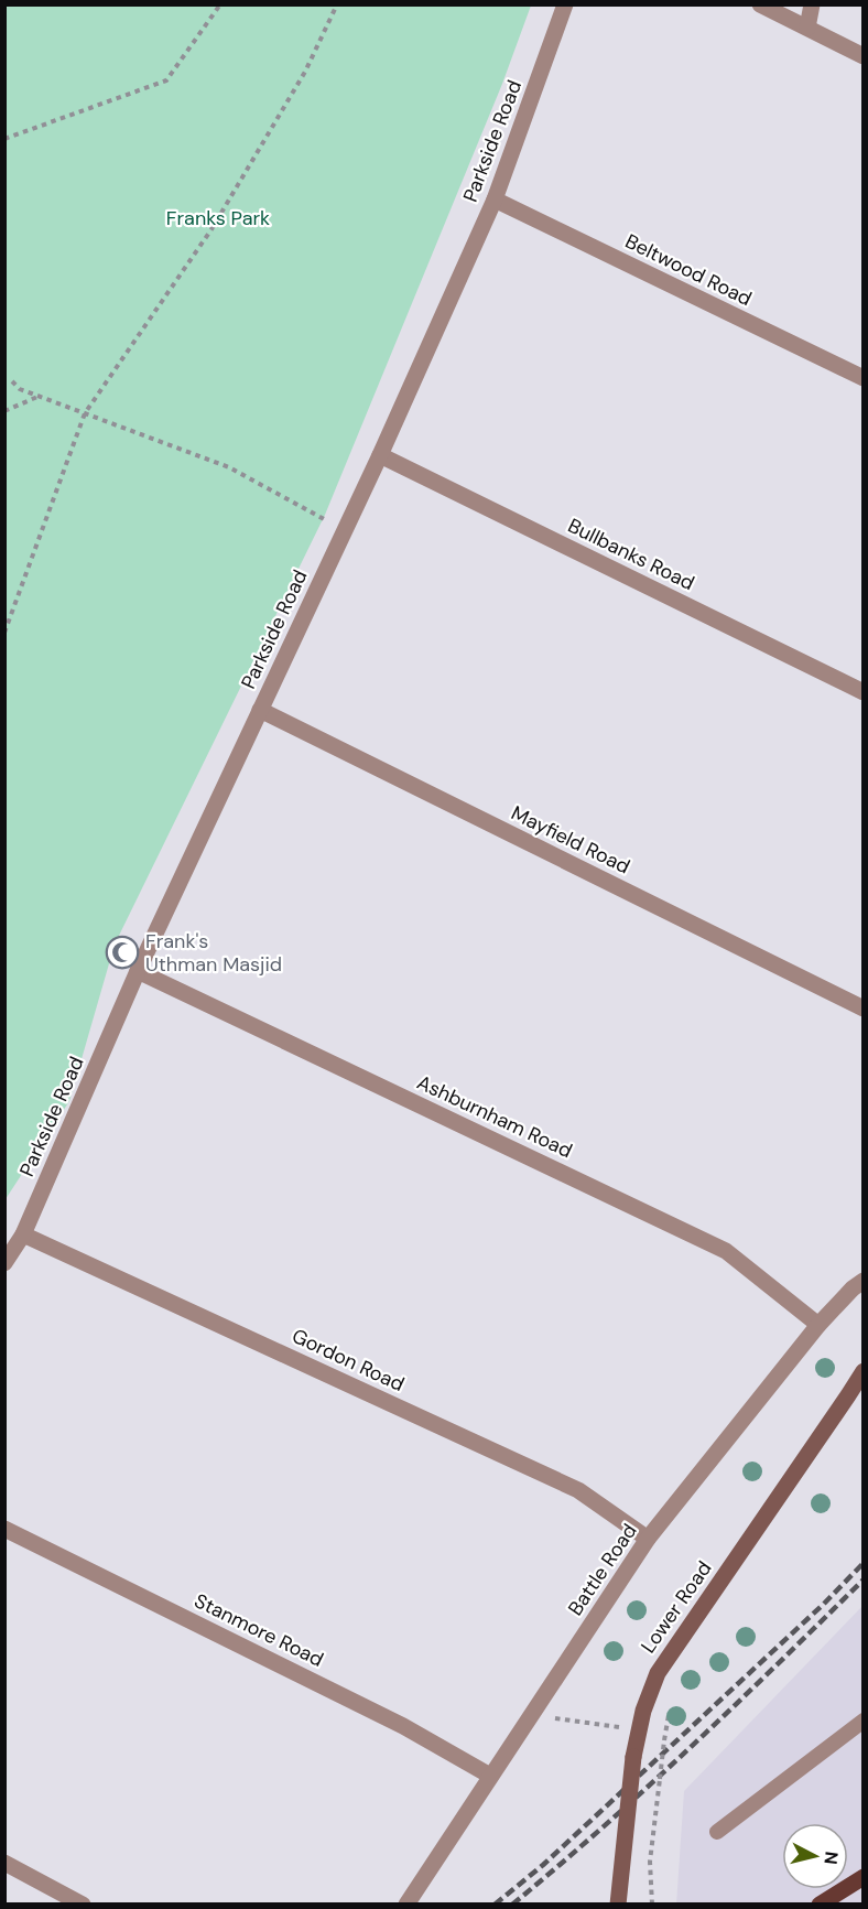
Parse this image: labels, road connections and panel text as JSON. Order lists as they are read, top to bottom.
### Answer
{
  "streets": {
    "main road": ["Lower Road"],
    "street": [
      "Parkside Road",
      "Beltwood Road",
      "Bullbanks Road",
      "Mayfield Road",
      "Ashburnham Road",
      "Gordon Road",
      "Battle Road",
      "Stanmore Road"
    ]
  },
  "crossings": [
    ["Parkside Road", "Beltwood Road"],
    ["Parkside Road", "Bullbanks Road"],
    ["Parkside Road", "Mayfield Road"],
    ["Parkside Road", "Ashburnham Road"],
    ["Parkside Road", "Gordon Road"],
    ["Ashburnham Road", "Battle Road"],
    ["Gordon Road", "Battle Road"],
    ["Battle Road", "Stanmore Road"]
  ],
  "parks": ["Franks Park"],
  "places": {
    "mosque": ["Frank's Uthman Masjid"]
  },
  "north": "right"
}
